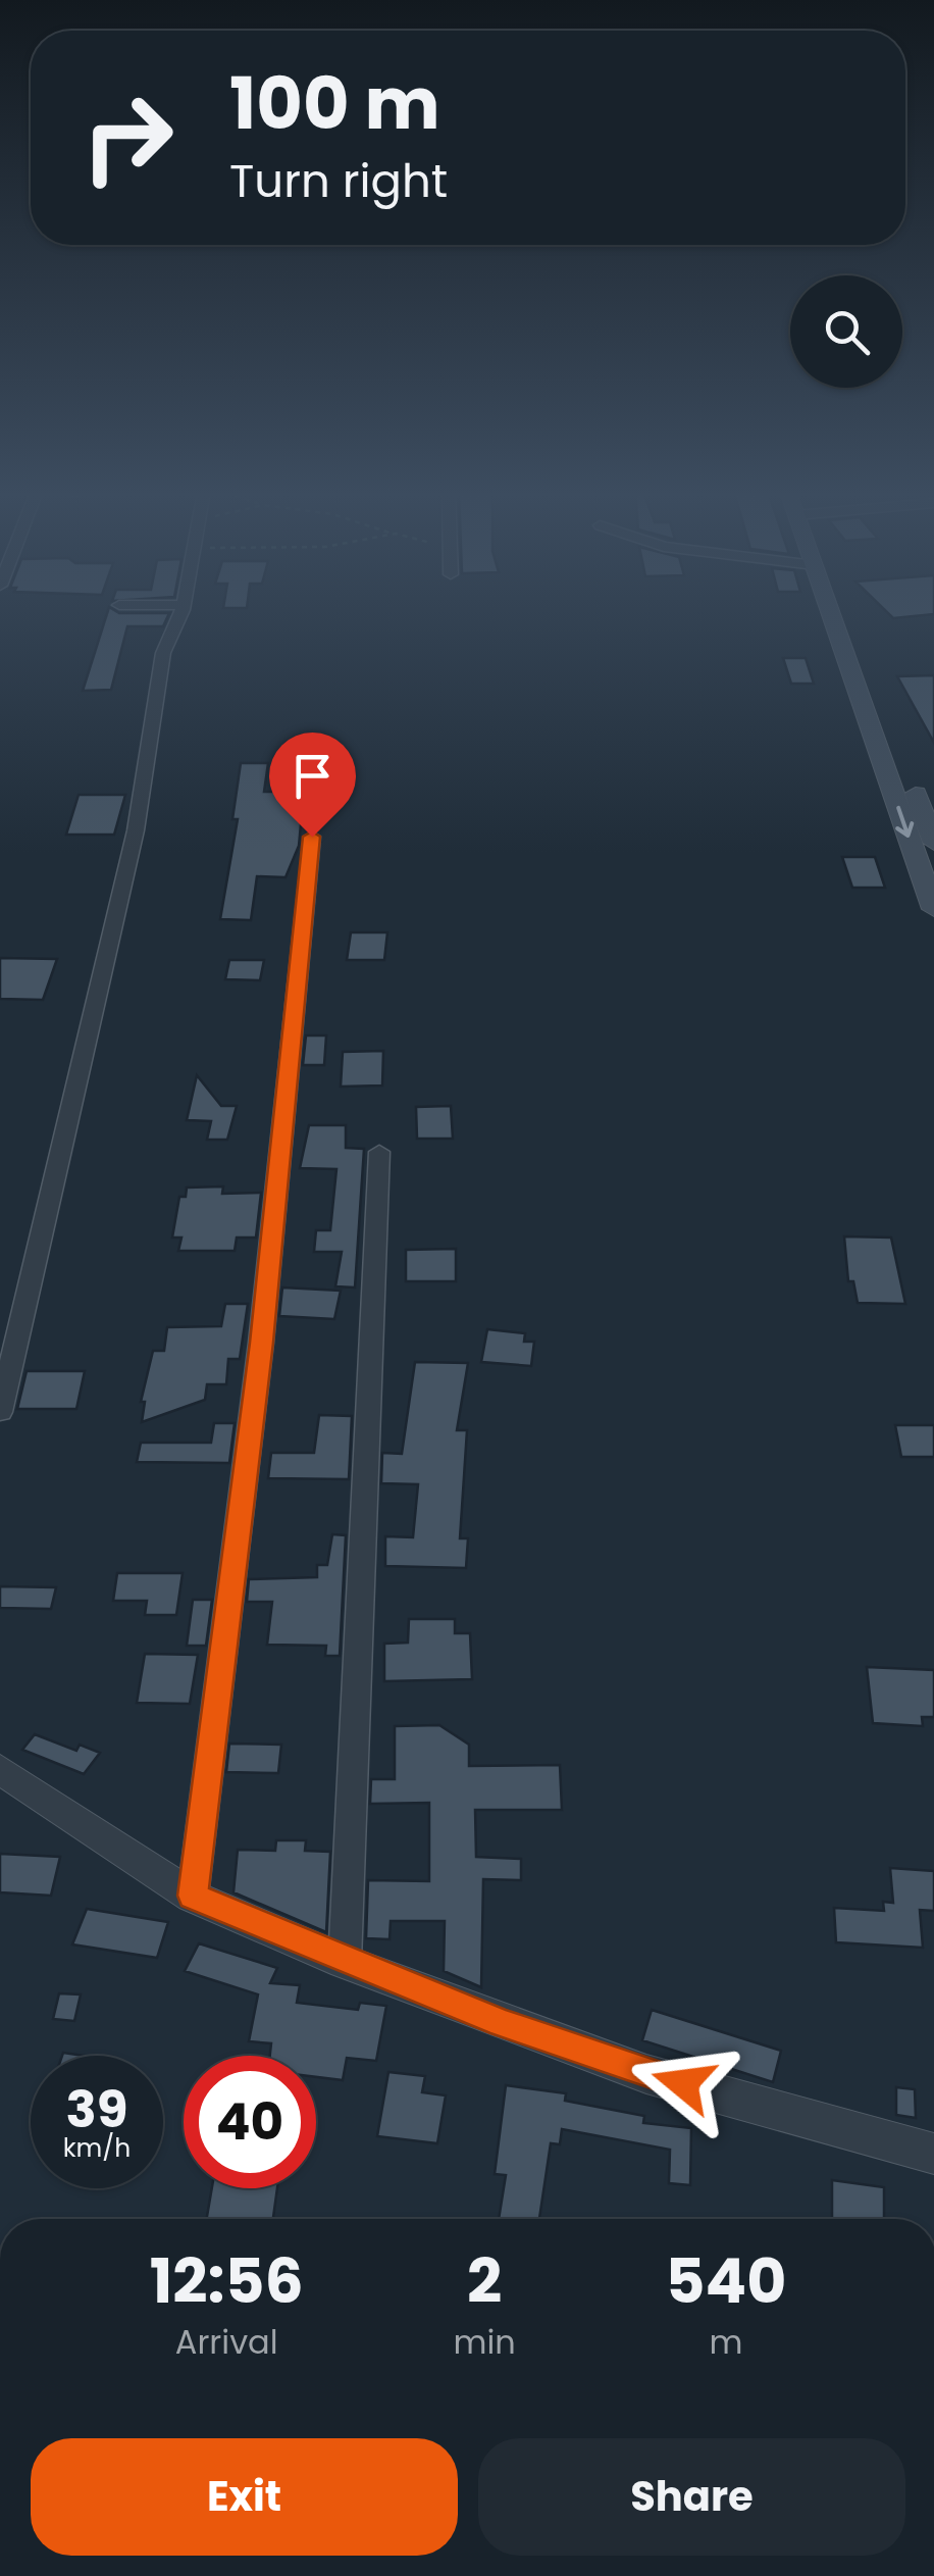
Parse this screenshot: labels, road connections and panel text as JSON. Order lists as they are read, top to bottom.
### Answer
{
  "page": {
    "turn": ["100 m", "Turn right"],
    "speed": "39 km/h",
    "limit": "40",
    "eta": [
      "12:56",
      "Arrival",
      "2",
      "min",
      "540",
      "m"
    ],
    "buttons": ["Exit", "Share"]
  }
}
